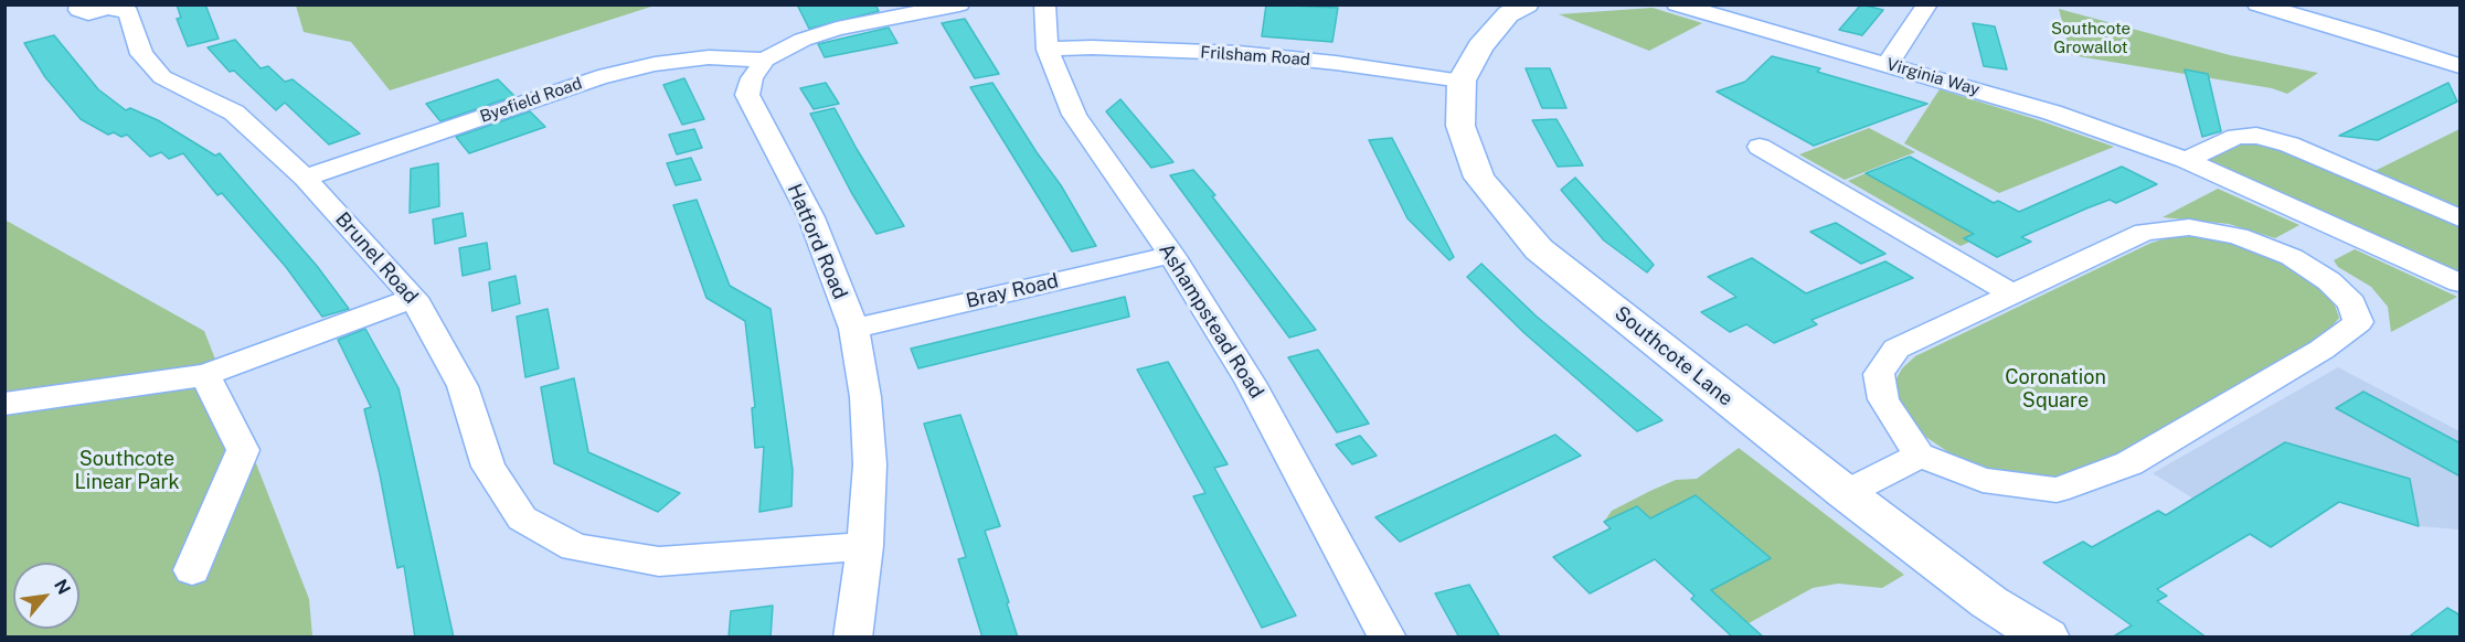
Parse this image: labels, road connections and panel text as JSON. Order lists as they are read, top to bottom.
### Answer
{
  "streets": {
    "street": [
      "Frilsham Road",
      "Virginia Way",
      "Byefield Road",
      "Hatford Road",
      "Brunel Road",
      "Bray Road",
      "Ashampstead Road",
      "Southcote Lane"
    ]
  },
  "crossings": [
    ["Frilsham Road", "Ashampstead Road"],
    ["Frilsham Road", "Southcote Lane"],
    ["Byefield Road", "Hatford Road"],
    ["Byefield Road", "Brunel Road"],
    ["Hatford Road", "Brunel Road"],
    ["Hatford Road", "Bray Road"],
    ["Bray Road", "Ashampstead Road"]
  ],
  "parks": ["Southcote Growallot", "Coronation Square", "Southcote Linear Park"],
  "north": "top right"
}
